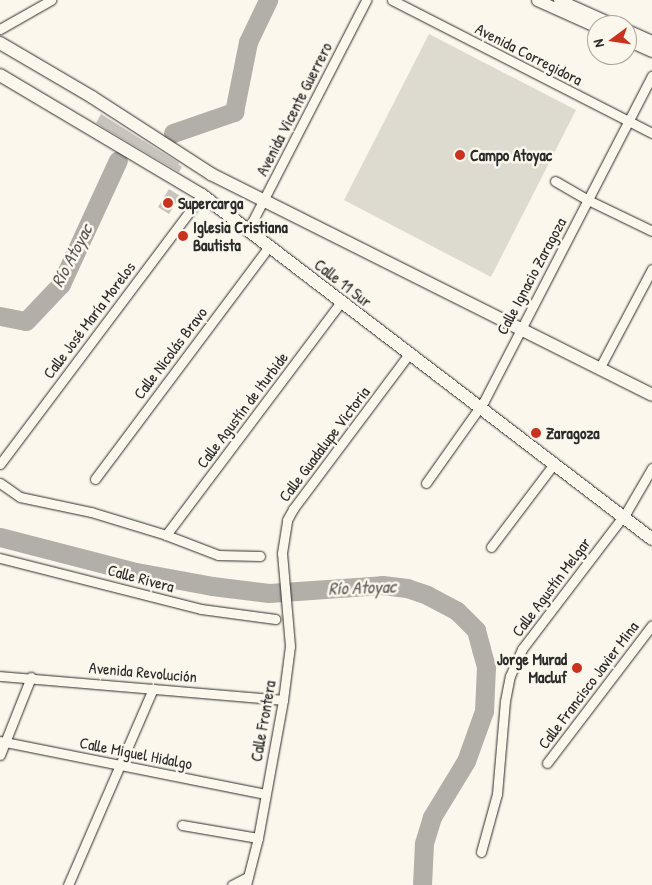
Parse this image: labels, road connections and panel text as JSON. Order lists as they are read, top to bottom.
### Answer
{
  "streets": {
    "main road": ["Calle 11 Sur"],
    "street": [
      "Avenida Corregidora",
      "Avenida Vicente Guerrero",
      "Calle Ignacio Zaragoza",
      "Calle José María Morelos",
      "Calle Nicolás Bravo",
      "Calle Agustín de Iturbide",
      "Calle Guadalupe Victoria",
      "Calle Rivera",
      "Calle Agustín Melgar",
      "Avenida Revolución",
      "Calle Francisco Javier Mina",
      "Calle Frontera",
      "Calle Miguel Hidalgo"
    ]
  },
  "crossings": [
    ["Avenida Corregidora", "Calle Ignacio Zaragoza"],
    ["Avenida Vicente Guerrero", "Calle 11 Sur"],
    ["Calle Ignacio Zaragoza", "Calle 11 Sur"],
    ["Calle 11 Sur", "Calle José María Morelos"],
    ["Calle 11 Sur", "Calle Nicolás Bravo"],
    ["Calle 11 Sur", "Calle Agustín de Iturbide"],
    ["Calle 11 Sur", "Calle Guadalupe Victoria"],
    ["Calle 11 Sur", "Calle Agustín Melgar"],
    ["Calle Guadalupe Victoria", "Calle Frontera"],
    ["Avenida Revolución", "Calle Frontera"],
    ["Calle Frontera", "Calle Miguel Hidalgo"]
  ],
  "water": ["Río Atoyac"],
  "places": [
    "Campo Atoyac",
    "Supercarga",
    "Iglesia Cristiana Bautista",
    "Zaragoza",
    "Jorge Murad Macluf"
  ],
  "north": "left"
}
